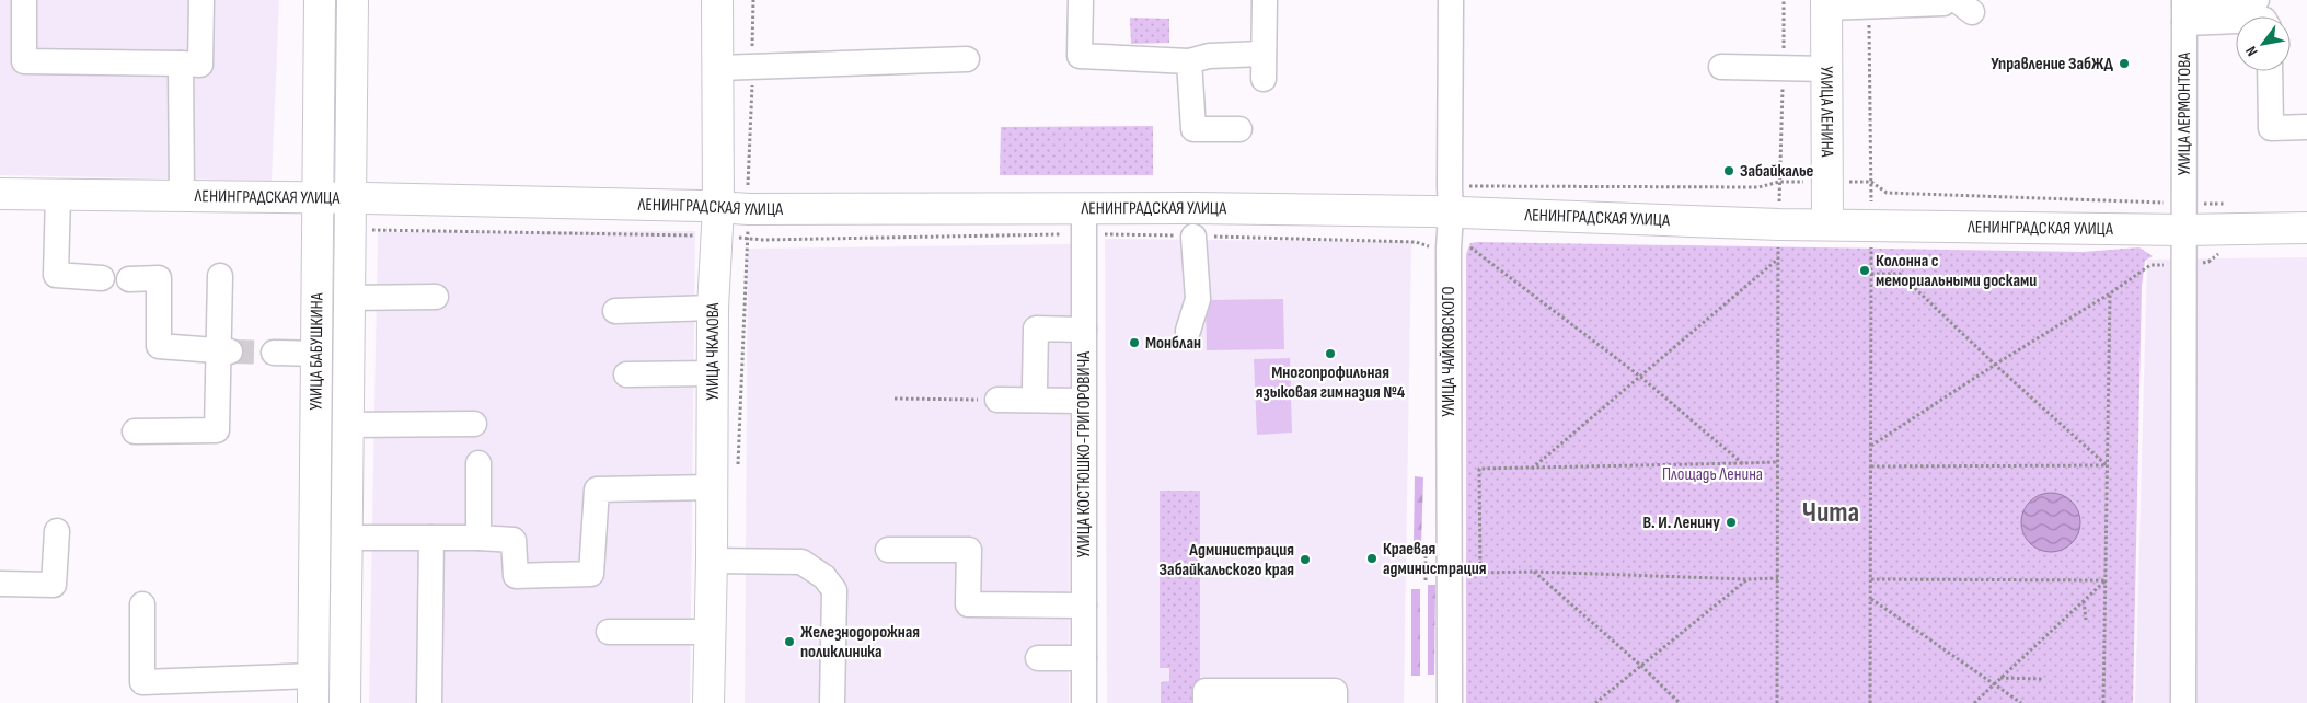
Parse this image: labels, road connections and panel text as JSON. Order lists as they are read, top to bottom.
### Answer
{
  "streets": {
    "main road": [
      "УЛИЦА ЛЕНИНА",
      "ЛЕНИНГРАДСКАЯ УЛИЦА",
      "УЛИЦА БАБУШКИНА",
      "УЛИЦА ЧКАЛОВА"
    ],
    "street": ["УЛИЦА ЛЕРМОНТОВА", "УЛИЦА ЧАЙКОВСКОГО", "УЛИЦА КОСТЮШКО-ГРИГОРОВИЧА"]
  },
  "crossings": [
    ["УЛИЦА ЛЕНИНА", "ЛЕНИНГРАДСКАЯ УЛИЦА"],
    ["УЛИЦА ЛЕРМОНТОВА", "ЛЕНИНГРАДСКАЯ УЛИЦА"],
    ["ЛЕНИНГРАДСКАЯ УЛИЦА", "УЛИЦА БАБУШКИНА"],
    ["ЛЕНИНГРАДСКАЯ УЛИЦА", "УЛИЦА ЧКАЛОВА"],
    ["ЛЕНИНГРАДСКАЯ УЛИЦА", "УЛИЦА ЧАЙКОВСКОГО"],
    ["ЛЕНИНГРАДСКАЯ УЛИЦА", "УЛИЦА КОСТЮШКО-ГРИГОРОВИЧА"]
  ],
  "districts": ["Чита"],
  "parks": ["Площадь Ленина"],
  "places": [
    "Управление ЗабЖД",
    "Забайкалье",
    "Колонна с мемориальными досками",
    "Монблан",
    "Многопрофильная языковая гимназия №4",
    "В. И. Ленину",
    "Краевая администрация",
    "Администрация Забайкальского края",
    "Железнодорожная поликлиника"
  ],
  "north": "bottom left"
}
